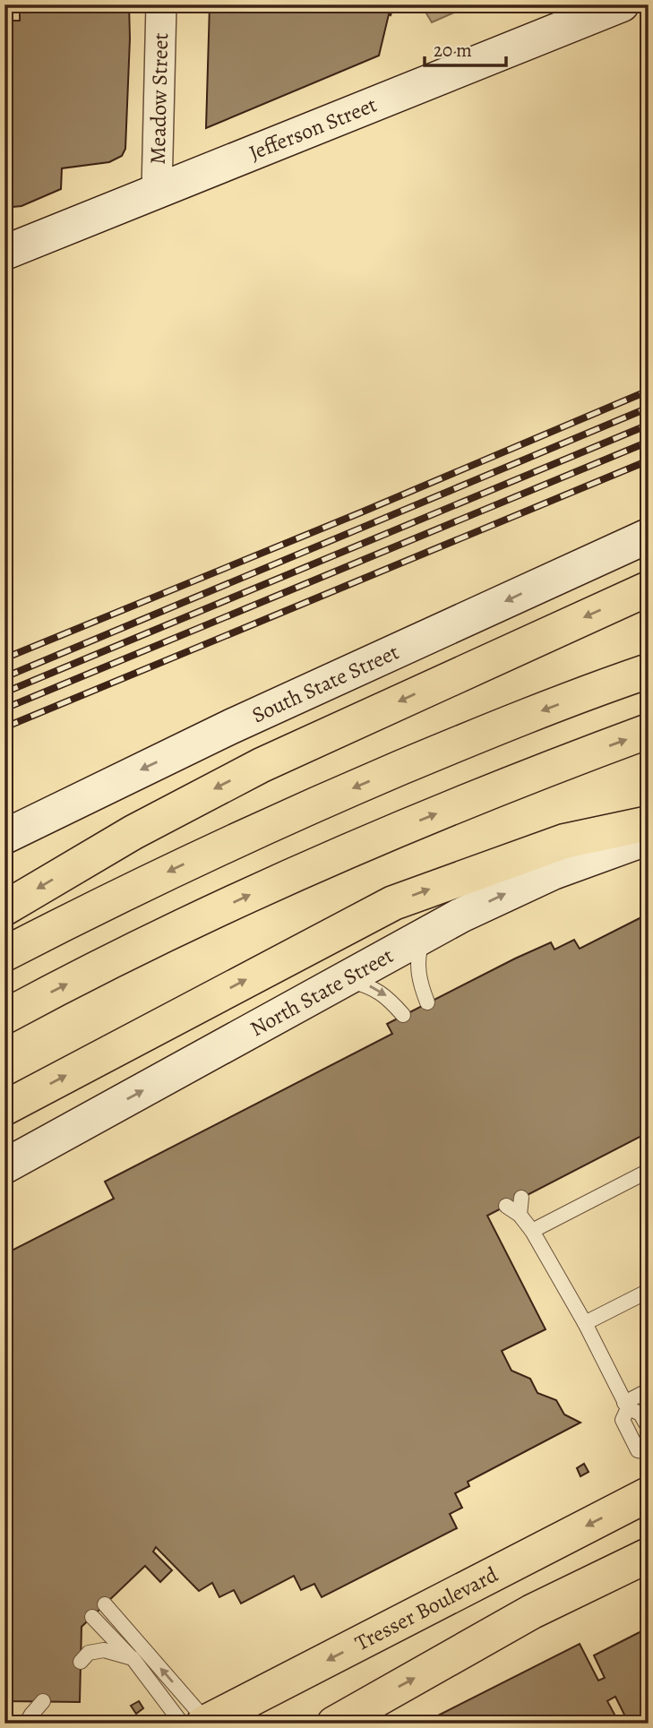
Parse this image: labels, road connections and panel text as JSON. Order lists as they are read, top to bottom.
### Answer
{
  "streets": {
    "main road": [
      "Jefferson Street",
      "South State Street",
      "North State Street",
      "Tresser Boulevard"
    ],
    "street": ["Meadow Street"]
  },
  "crossings": [
    ["Meadow Street", "Jefferson Street"]
  ],
  "scale_bar": "20 m"
}
